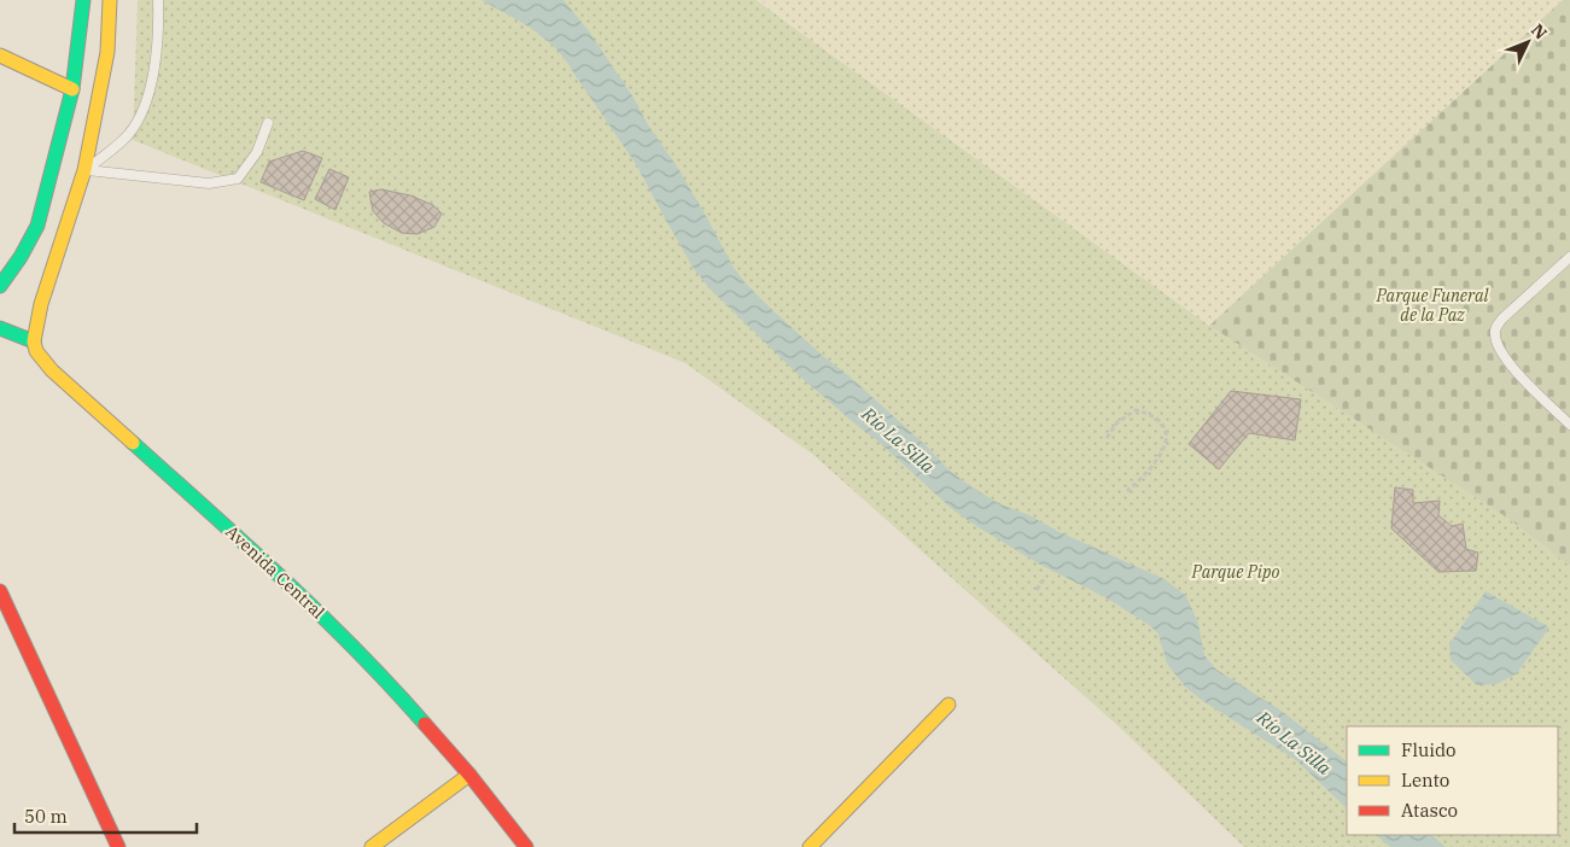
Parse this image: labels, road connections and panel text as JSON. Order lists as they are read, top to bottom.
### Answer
{
  "streets": {
    "main road": ["Avenida Central"]
  },
  "water": ["Río La Silla"],
  "parks": ["Parque Funeral de la Paz", "Parque Pipo"],
  "legend": ["Fluido", "Lento", "Atasco"],
  "scale_bar": "50 m",
  "north": "top right"
}
